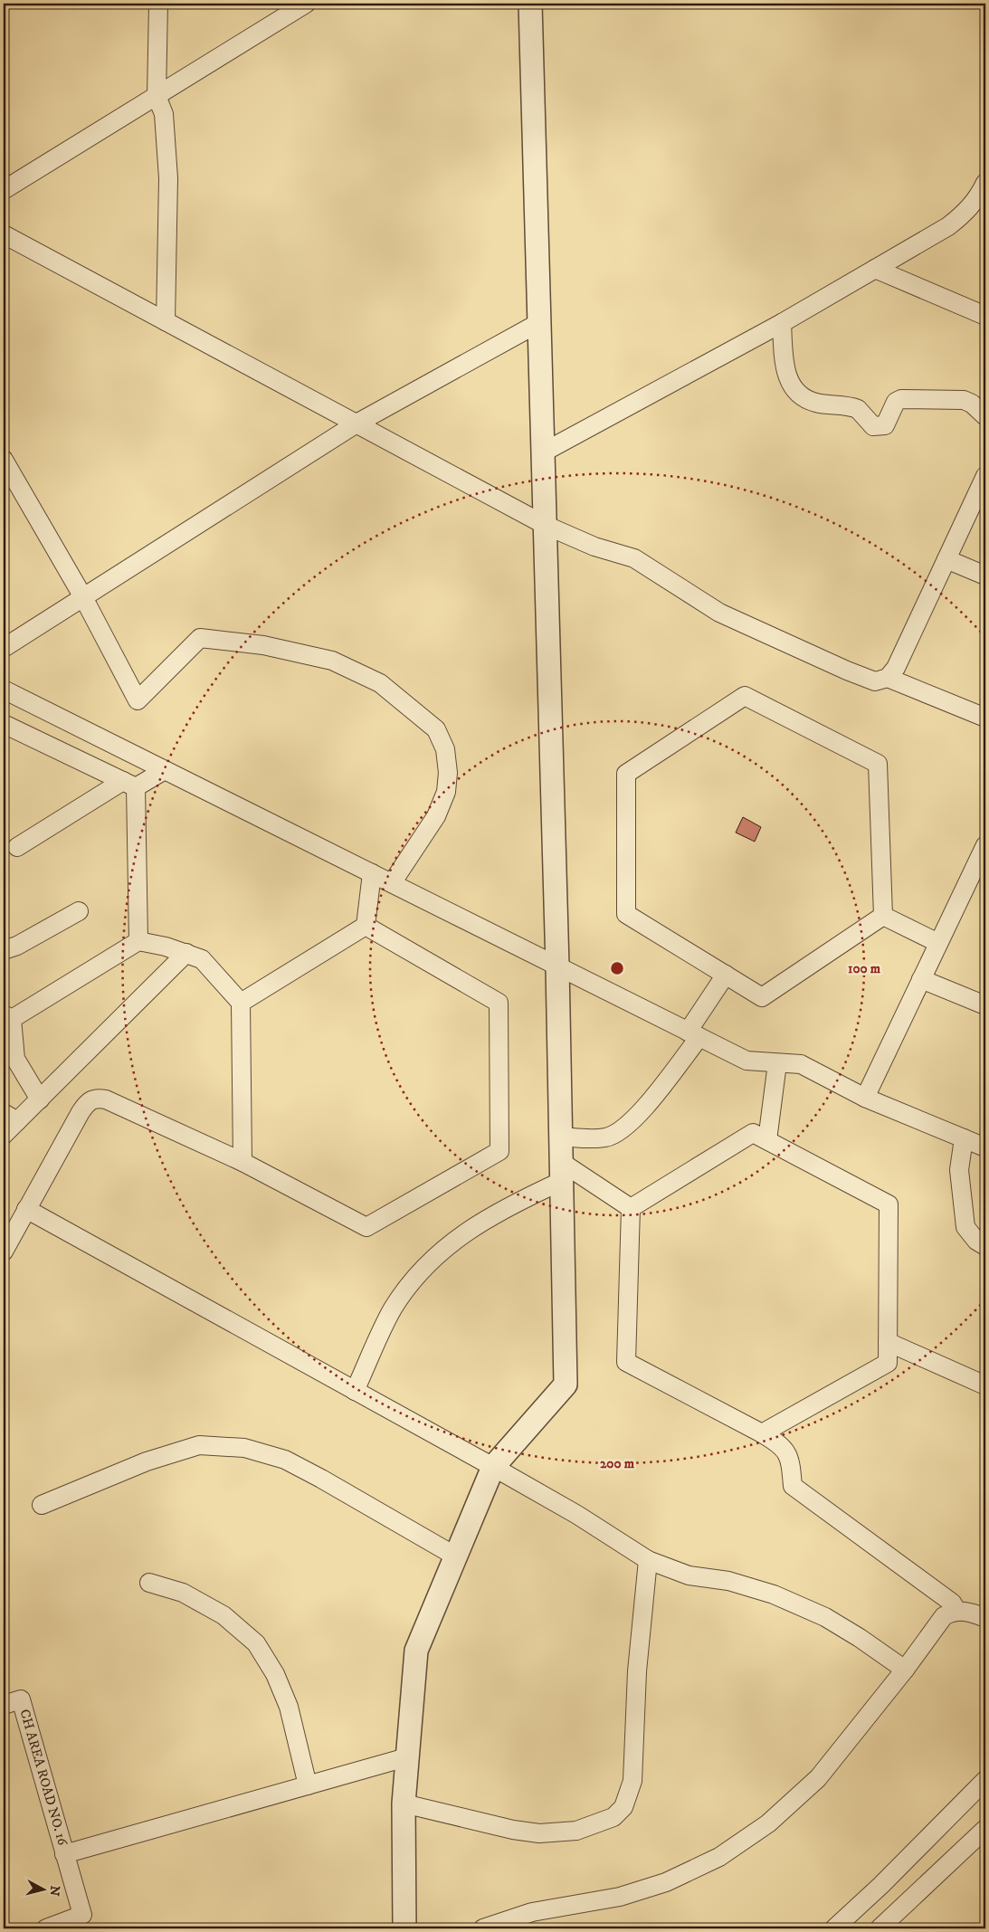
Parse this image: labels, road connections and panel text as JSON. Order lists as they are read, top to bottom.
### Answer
{
  "streets": {
    "street": ["CH AREA ROAD NO. 16"]
  },
  "north": "right",
  "rings": ["100 m", "200 m"]
}
